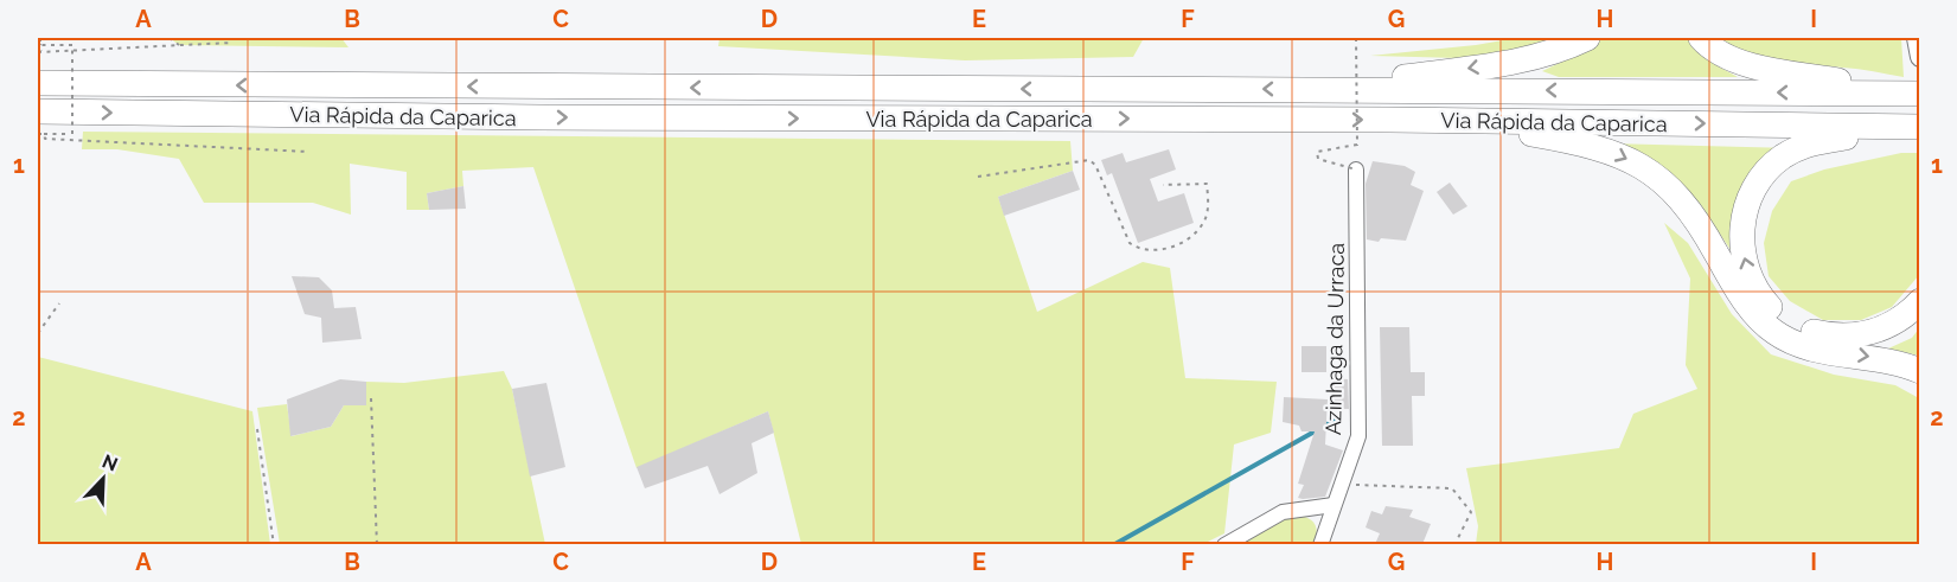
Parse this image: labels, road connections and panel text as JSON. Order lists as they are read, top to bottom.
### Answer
{
  "streets": {
    "highway": ["Via Rápida da Caparica"],
    "street": ["Azinhaga da Urraca"]
  },
  "north": "top right",
  "grid": {
    "columns": [
      "A",
      "B",
      "C",
      "D",
      "E",
      "F",
      "G",
      "H",
      "I"
    ],
    "rows": ["1", "2"]
  }
}
